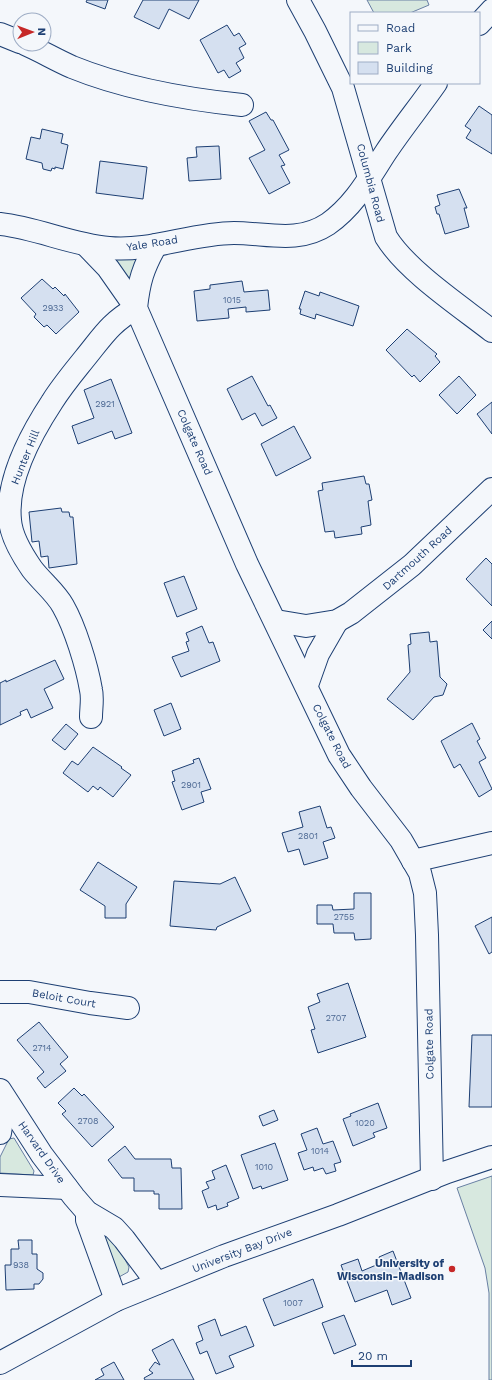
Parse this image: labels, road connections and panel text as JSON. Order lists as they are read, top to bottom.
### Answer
{
  "streets": {
    "street": [
      "Columbia Road",
      "Yale Road",
      "Colgate Road",
      "Hunter Hill",
      "Dartmouth Road",
      "Beloit Court",
      "Harvard Drive",
      "University Bay Drive"
    ]
  },
  "crossings": [
    ["Columbia Road", "Yale Road"],
    ["Yale Road", "Colgate Road"],
    ["Colgate Road", "Hunter Hill"],
    ["Colgate Road", "Dartmouth Road"],
    ["Colgate Road", "University Bay Drive"],
    ["Harvard Drive", "University Bay Drive"]
  ],
  "places": ["University of Wisconsin-Madison"],
  "house_numbers": [
    "1015",
    "2933",
    "2921",
    "2901",
    "2801",
    "2755",
    "2707",
    "2714",
    "2708",
    "1020",
    "1014",
    "1010",
    "938",
    "1007"
  ],
  "legend": ["Road", "Park", "Building"],
  "scale_bar": "20 m",
  "north": "right"
}
